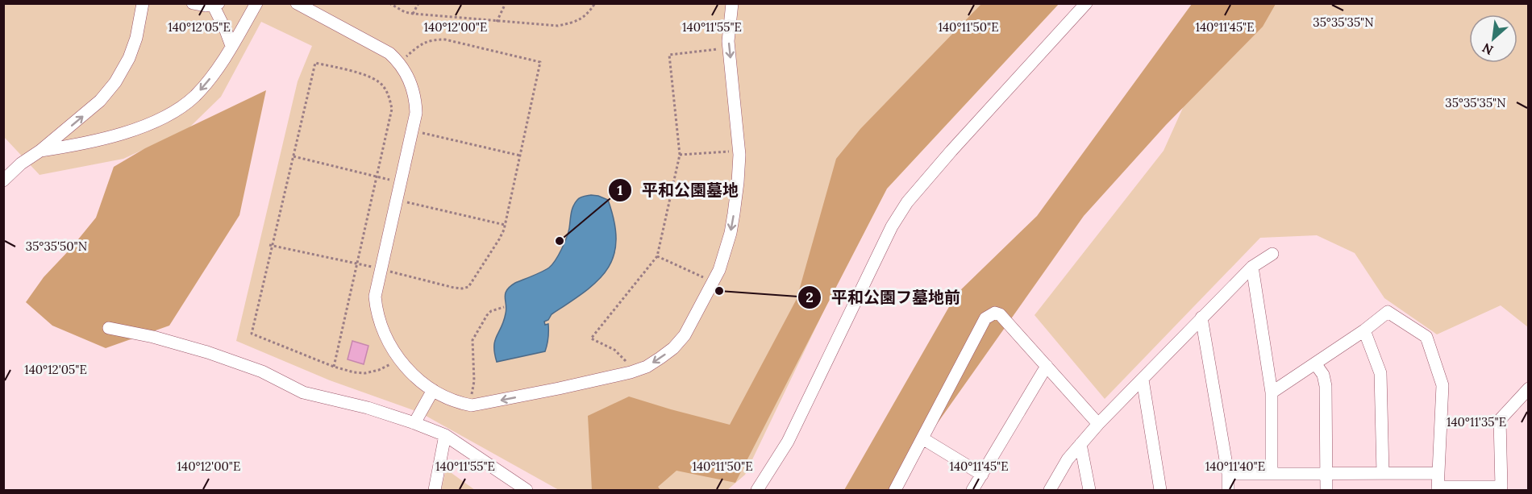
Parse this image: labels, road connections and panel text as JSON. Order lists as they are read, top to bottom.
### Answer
{
  "places": ["平和公園墓地", "平和公園フ墓地前"],
  "north": "bottom left",
  "coordinates": [
    "35°35'35\"N",
    "140°12'05\"E",
    "140°12'00\"E",
    "140°11'55\"E",
    "140°11'50\"E",
    "140°11'45\"E",
    "35°35'50\"N",
    "140°11'35\"E",
    "140°11'40\"E"
  ]
}
